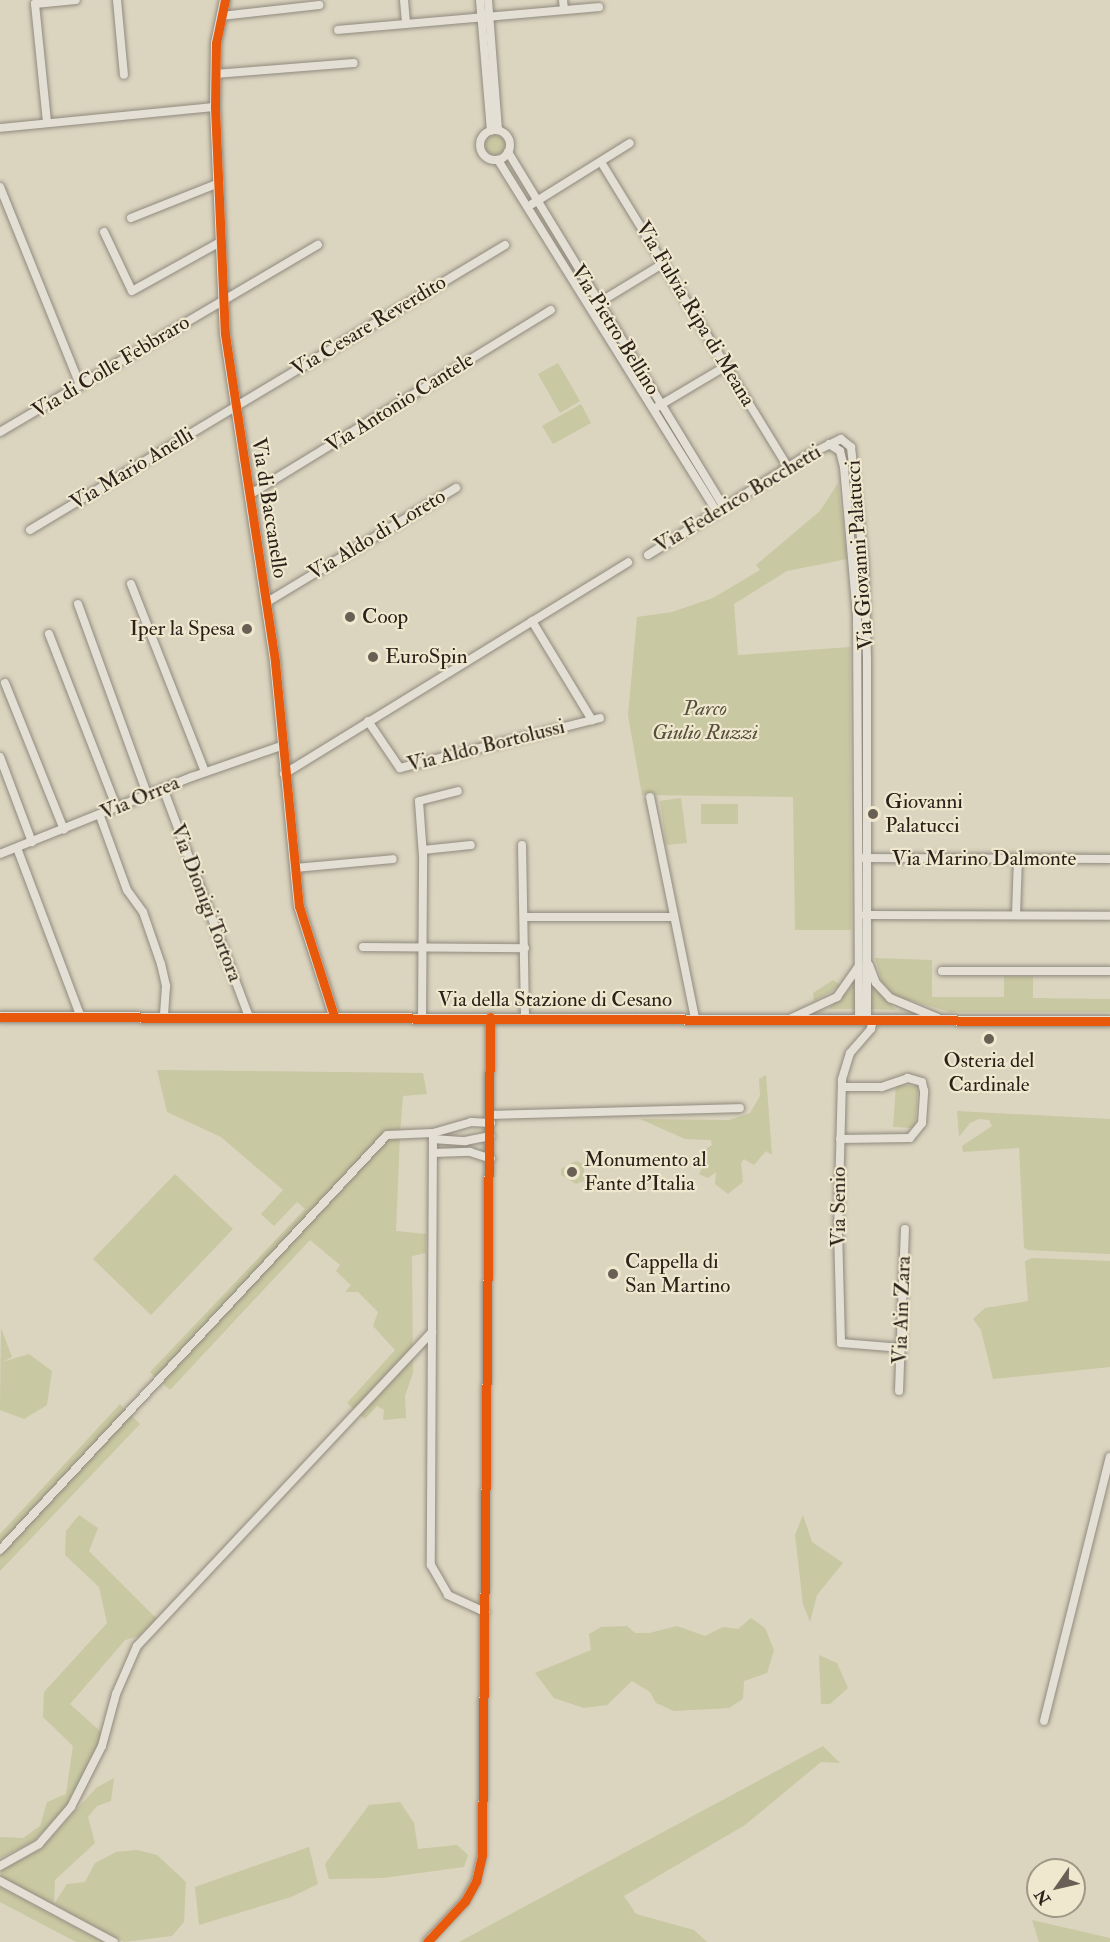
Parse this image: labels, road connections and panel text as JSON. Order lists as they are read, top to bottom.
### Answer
{
  "streets": {
    "street": [
      "Via Fulvia Ripa di Meana",
      "Via Cesare Reverdito",
      "Via Pietro Bellino",
      "Via di Colle Febbraro",
      "Via Antonio Cantele",
      "Via Mario Anelli",
      "Via Federico Bocchetti",
      "Via di Baccanello",
      "Via Aldo di Loreto",
      "Via Giovanni Palatucci",
      "Via Aldo Bortolussi",
      "Via Orrea",
      "Via Marino Dalmonte",
      "Via Dionigi Tortora",
      "Via della Stazione di Cesano",
      "Via Senio",
      "Via Ain Zara"
    ]
  },
  "crossings": [
    ["Via Fulvia Ripa di Meana", "Via Federico Bocchetti"],
    ["Via Cesare Reverdito", "Via Mario Anelli"],
    ["Via Cesare Reverdito", "Via di Baccanello"],
    ["Via Pietro Bellino", "Via Federico Bocchetti"],
    ["Via di Colle Febbraro", "Via di Baccanello"],
    ["Via Antonio Cantele", "Via di Baccanello"],
    ["Via Mario Anelli", "Via di Baccanello"],
    ["Via Federico Bocchetti", "Via Giovanni Palatucci"],
    ["Via di Baccanello", "Via Aldo di Loreto"],
    ["Via di Baccanello", "Via Orrea"],
    ["Via di Baccanello", "Via della Stazione di Cesano"],
    ["Via Giovanni Palatucci", "Via Marino Dalmonte"],
    ["Via Giovanni Palatucci", "Via della Stazione di Cesano"],
    ["Via Giovanni Palatucci", "Via Senio"],
    ["Via Orrea", "Via Dionigi Tortora"],
    ["Via Dionigi Tortora", "Via della Stazione di Cesano"],
    ["Via della Stazione di Cesano", "Via Senio"],
    ["Via Senio", "Via Ain Zara"]
  ],
  "parks": ["Parco Giulio Ruzzi"],
  "places": [
    "Coop",
    "Iper la Spesa",
    "EuroSpin",
    "Giovanni Palatucci",
    "Osteria del Cardinale",
    "Monumento al Fante d'Italia",
    "Cappella di San Martino"
  ],
  "north": "bottom left"
}
